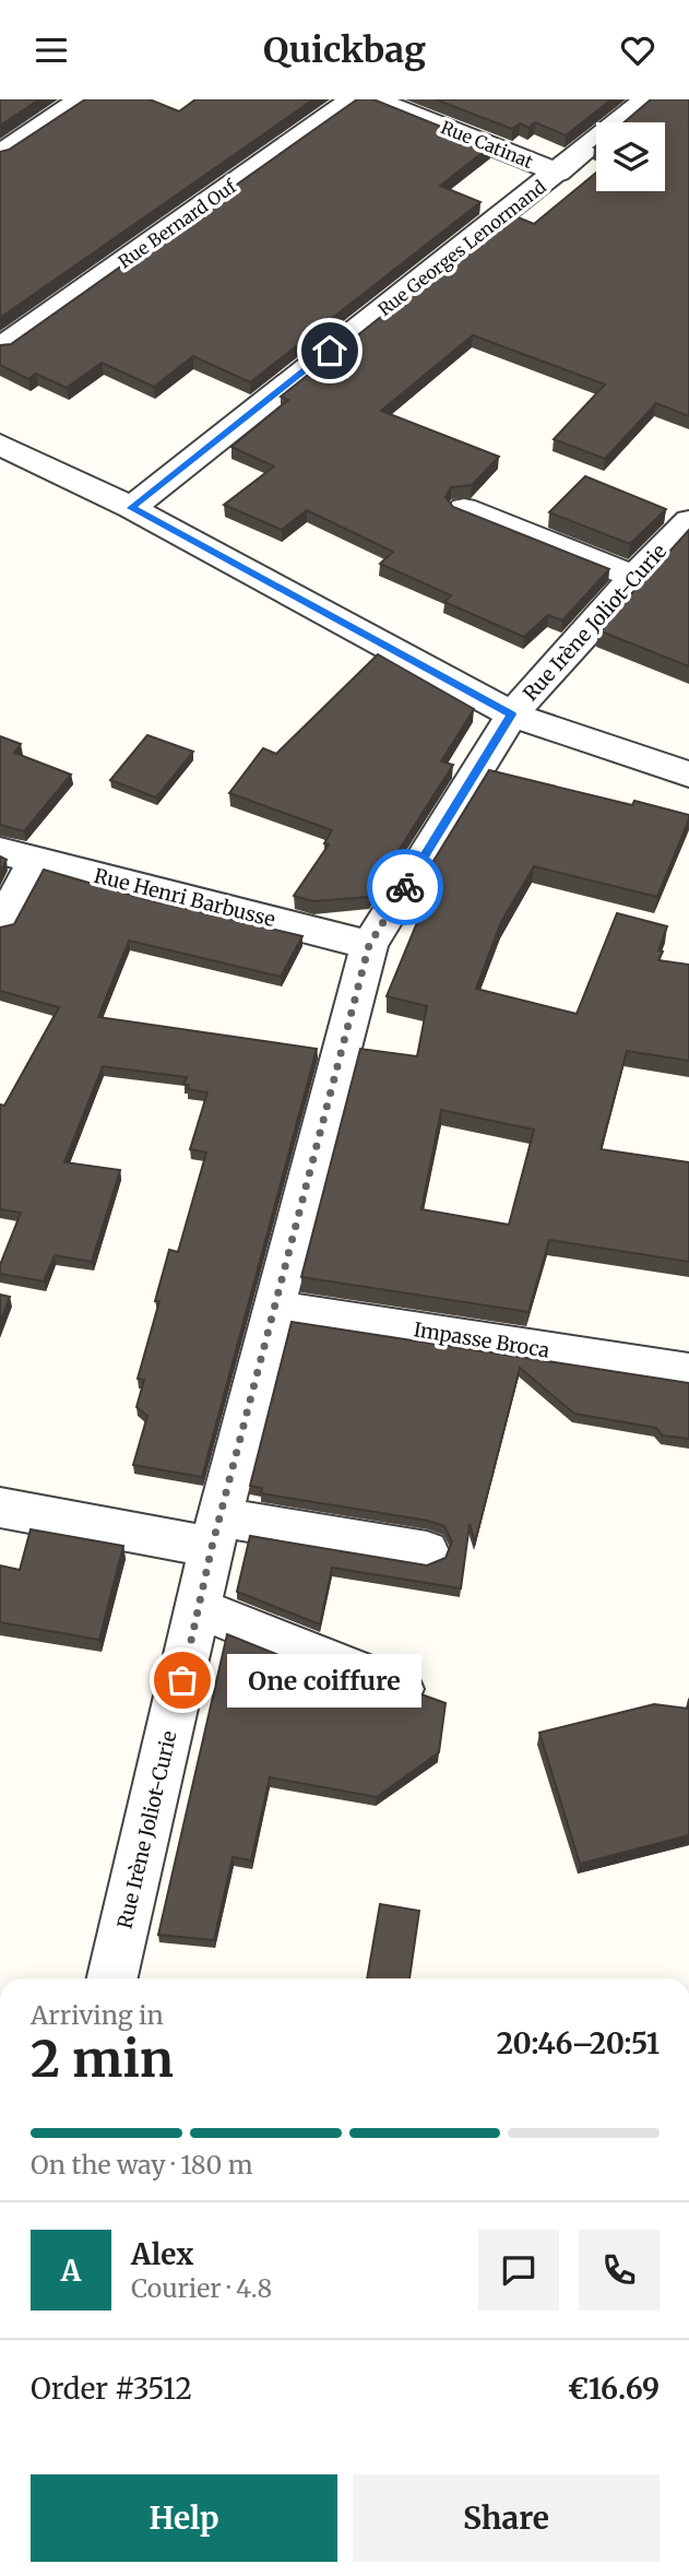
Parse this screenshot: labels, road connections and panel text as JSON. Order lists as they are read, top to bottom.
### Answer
{
  "streets": {
    "street": [
      "Rue Catinat",
      "Rue Bernard Ouf",
      "Rue Georges Lenormand",
      "Rue Irène Joliot-Curie",
      "Rue Henri Barbusse",
      "Impasse Broca"
    ]
  },
  "crossings": [
    ["Rue Catinat", "Rue Georges Lenormand"],
    ["Rue Irène Joliot-Curie", "Rue Henri Barbusse"],
    ["Rue Irène Joliot-Curie", "Impasse Broca"]
  ],
  "places": ["One coiffure"],
  "page": {
    "header": "Quickbag",
    "bubble": "One coiffure",
    "heading": ["2 min", "Arriving in", "20:46–20:51"],
    "panel": [
      "Alex",
      "Courier · 4.8",
      "Order #3512",
      "€16.69"
    ],
    "bar": "On the way · 180 m",
    "round": "A",
    "buttons": ["Help", "Share"]
  }
}
